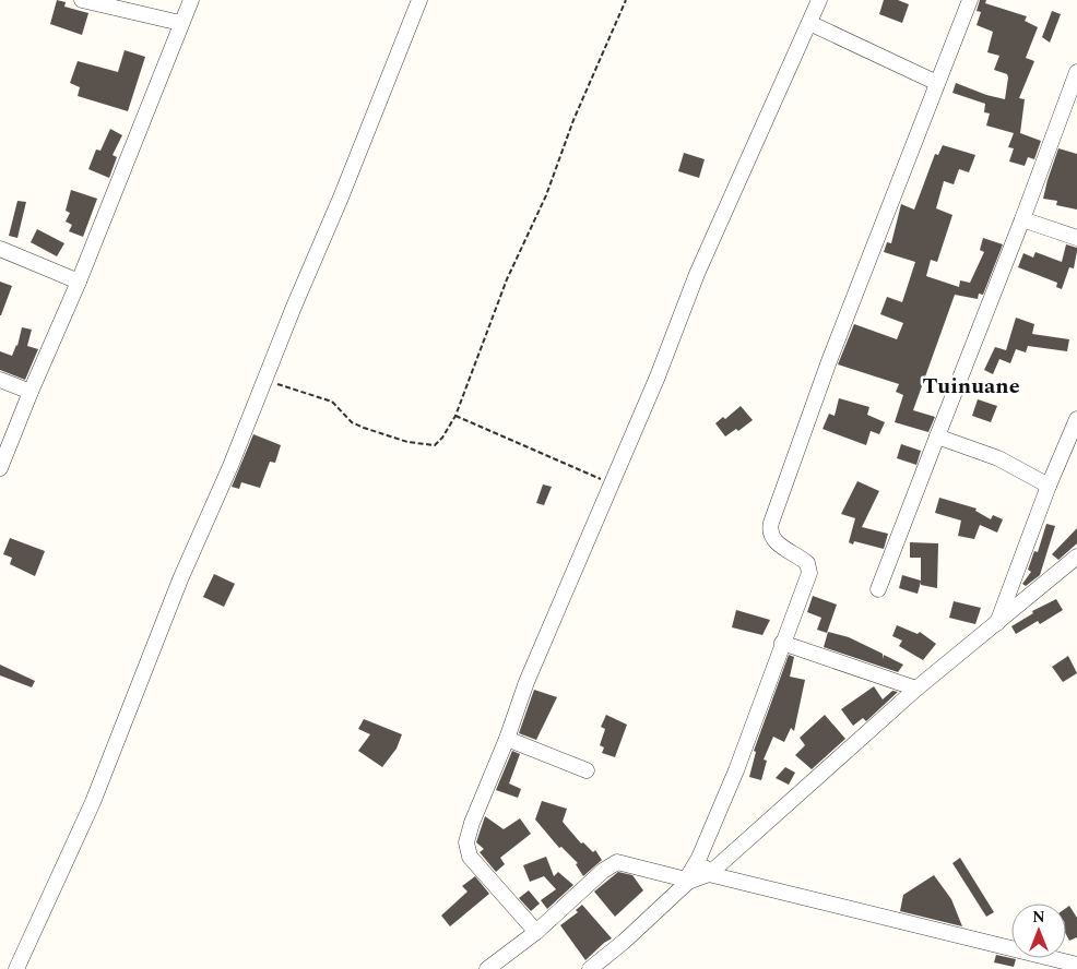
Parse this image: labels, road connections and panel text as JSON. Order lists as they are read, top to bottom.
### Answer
{
  "districts": ["Tuinuane"],
  "north": "top"
}
